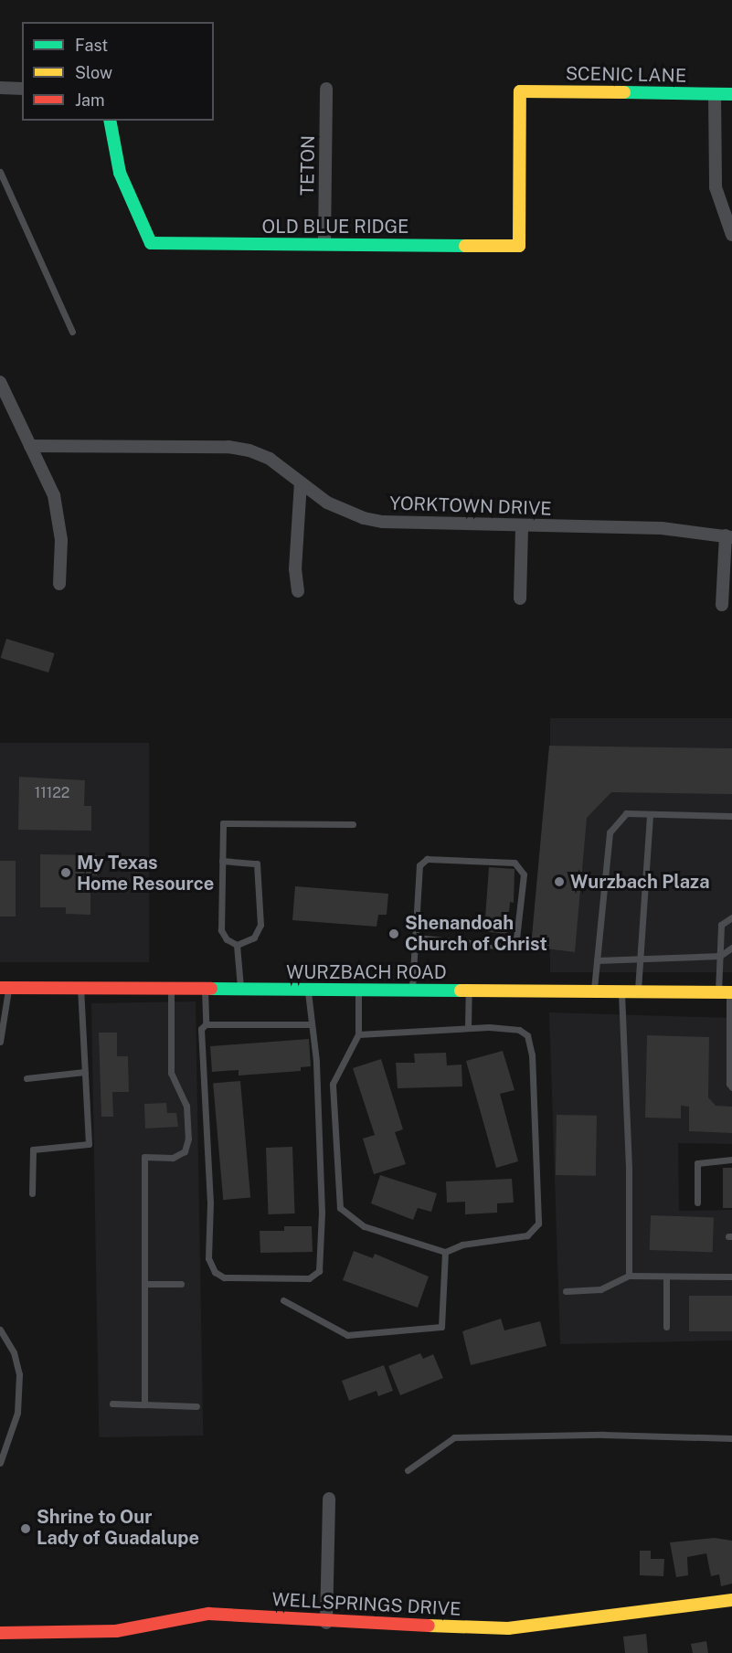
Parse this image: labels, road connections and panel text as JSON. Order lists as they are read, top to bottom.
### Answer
{
  "streets": {
    "street": [
      "SCENIC LANE",
      "TETON",
      "OLD BLUE RIDGE",
      "YORKTOWN DRIVE",
      "WURZBACH ROAD",
      "WELLSPRINGS DRIVE"
    ]
  },
  "crossings": [
    ["SCENIC LANE", "OLD BLUE RIDGE"],
    ["TETON", "OLD BLUE RIDGE"]
  ],
  "places": [
    "My Texas Home Resource",
    "Wurzbach Plaza",
    "Shenandoah Church of Christ",
    "Shrine to Our Lady of Guadalupe"
  ],
  "house_numbers": ["11122"],
  "legend": ["Fast", "Slow", "Jam"]
}
